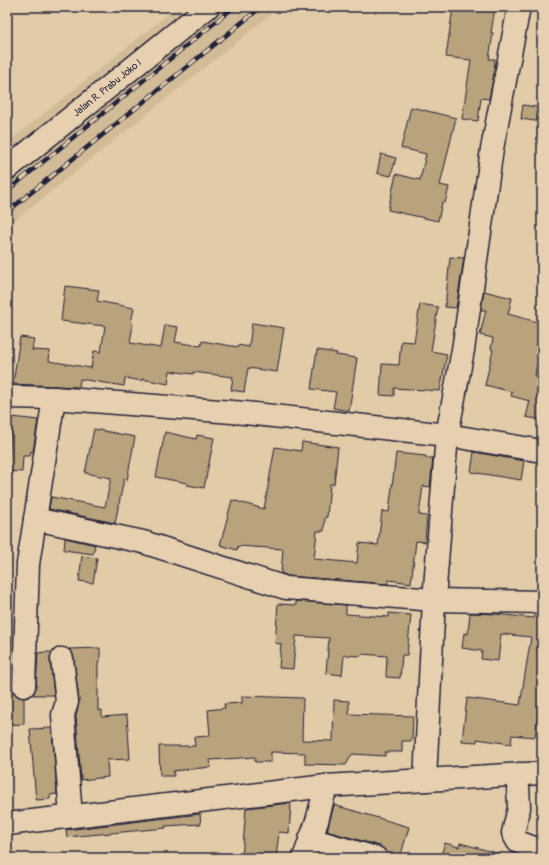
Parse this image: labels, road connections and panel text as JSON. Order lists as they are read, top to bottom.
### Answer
{
  "streets": {
    "street": ["Jalan R. Prabu Joko I"]
  }
}
